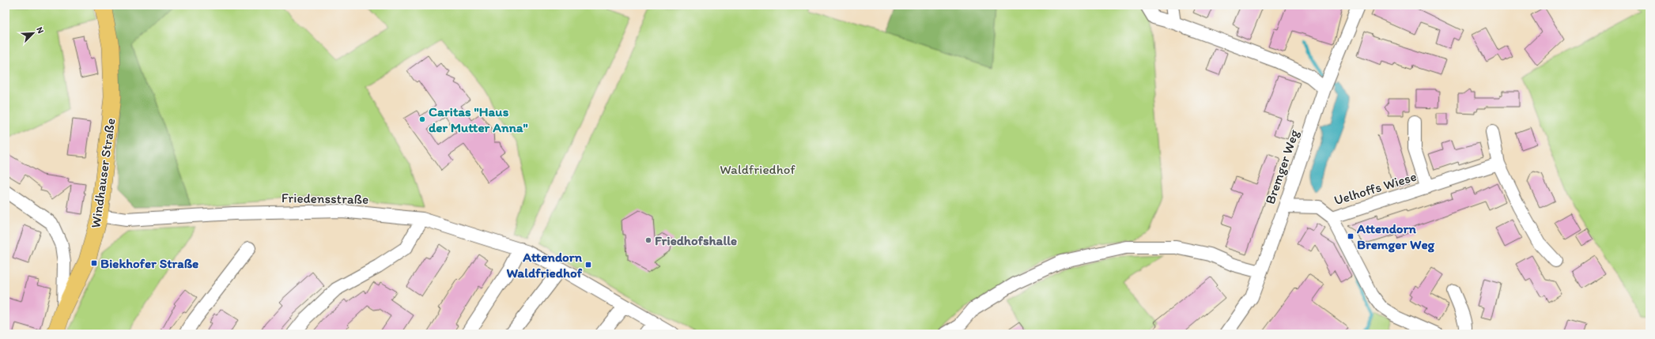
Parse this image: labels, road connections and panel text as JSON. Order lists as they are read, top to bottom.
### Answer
{
  "streets": {
    "main road": ["Windhauser Straße"],
    "street": ["Bremger Weg", "Uelhoffs Wiese", "Friedensstraße"]
  },
  "crossings": [
    ["Windhauser Straße", "Friedensstraße"]
  ],
  "parks": ["Waldfriedhof"],
  "places": {
    "other": ["Caritas \"Haus der Mutter Anna\"", "Friedhofshalle"],
    "transit": ["Attendorn Bremger Weg", "Biekhofer Straße", "Attendorn Waldfriedhof"]
  },
  "north": "top right"
}
